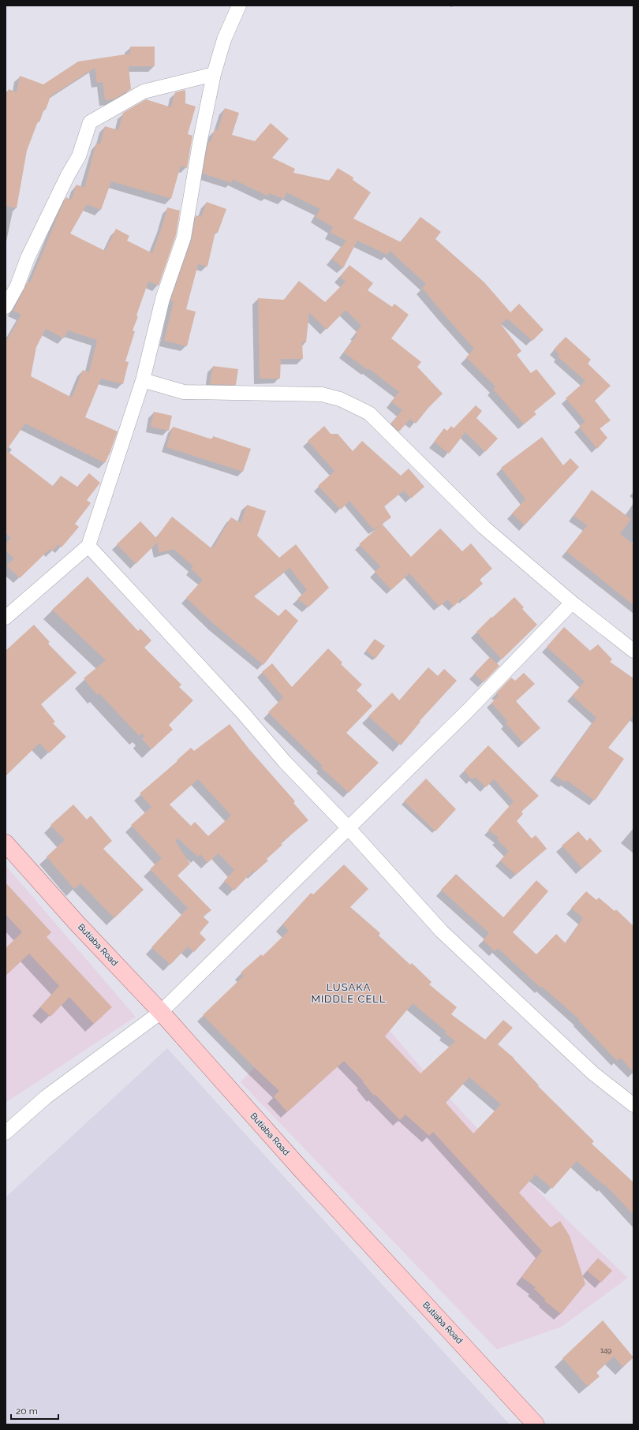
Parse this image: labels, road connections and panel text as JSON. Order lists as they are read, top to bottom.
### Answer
{
  "streets": {
    "main road": ["Butiaba Road"]
  },
  "districts": ["LUSAKA MIDDLE CELL"],
  "house_numbers": ["149"],
  "scale_bar": "20 m"
}
